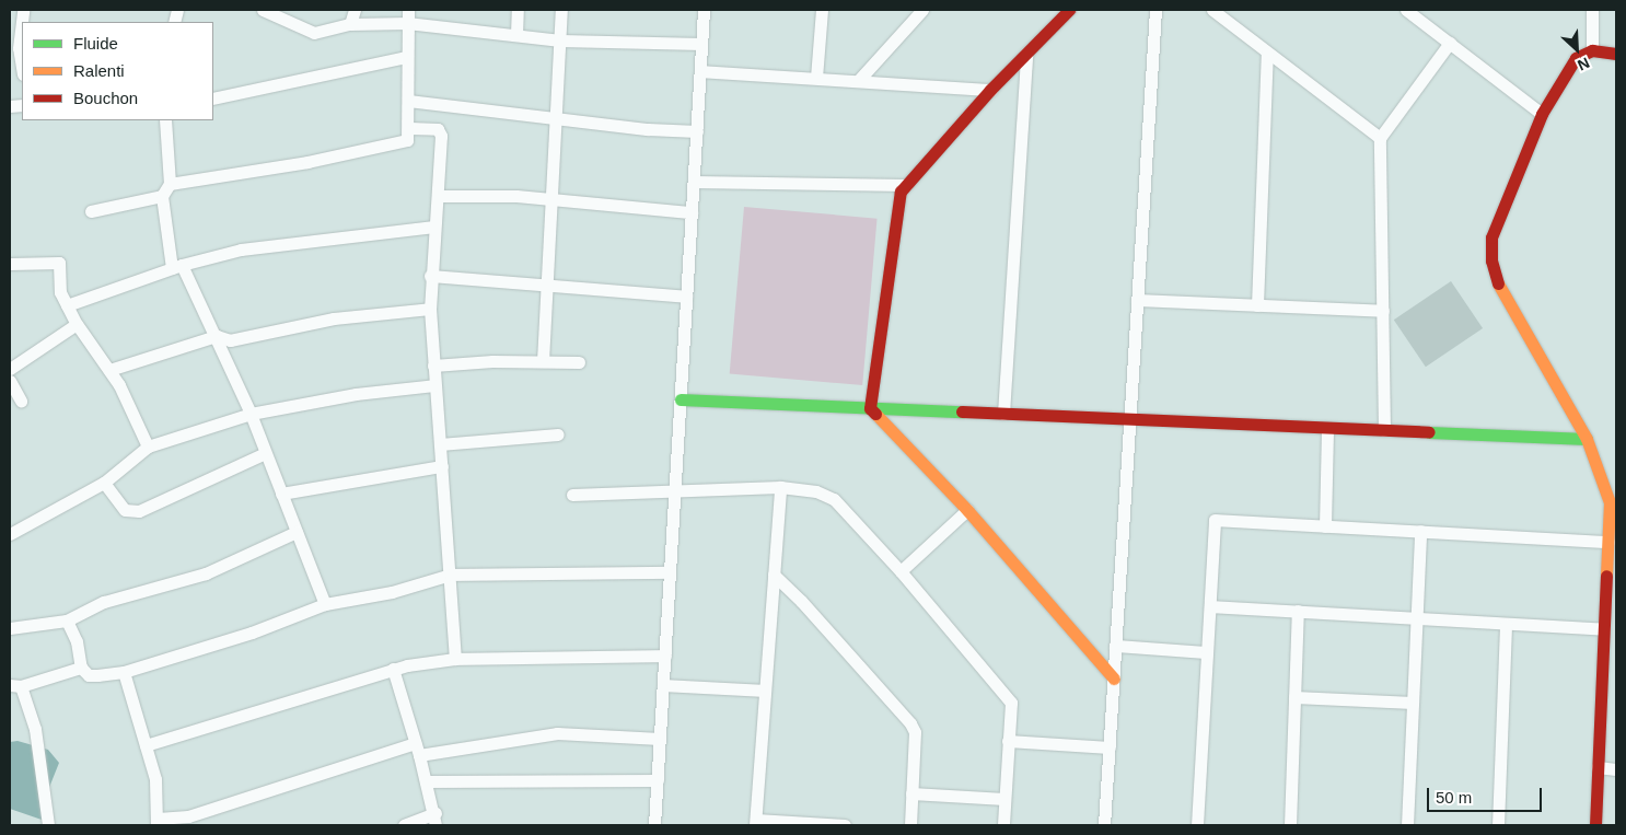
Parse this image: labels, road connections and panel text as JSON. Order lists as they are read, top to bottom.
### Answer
{
  "legend": ["Fluide", "Ralenti", "Bouchon"],
  "scale_bar": "50 m",
  "north": "bottom right"
}
